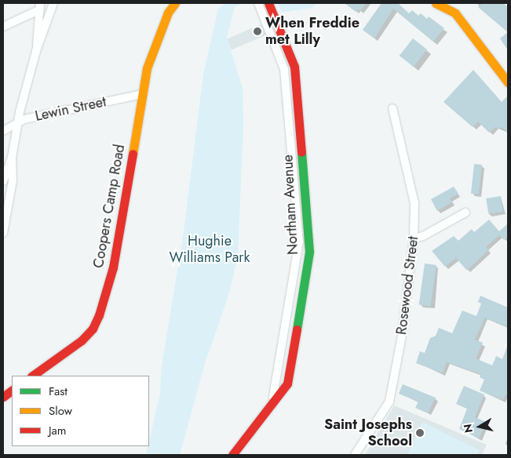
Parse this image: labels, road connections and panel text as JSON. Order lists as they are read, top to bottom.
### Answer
{
  "streets": {
    "main road": ["Northam Avenue", "Coopers Camp Road"],
    "street": ["Lewin Street", "Rosewood Street"]
  },
  "crossings": [
    ["Lewin Street", "Coopers Camp Road"]
  ],
  "parks": ["Hughie Williams Park"],
  "places": ["When Freddie met Lilly", "Saint Josephs School"],
  "legend": ["Fast", "Slow", "Jam"],
  "north": "left"
}
